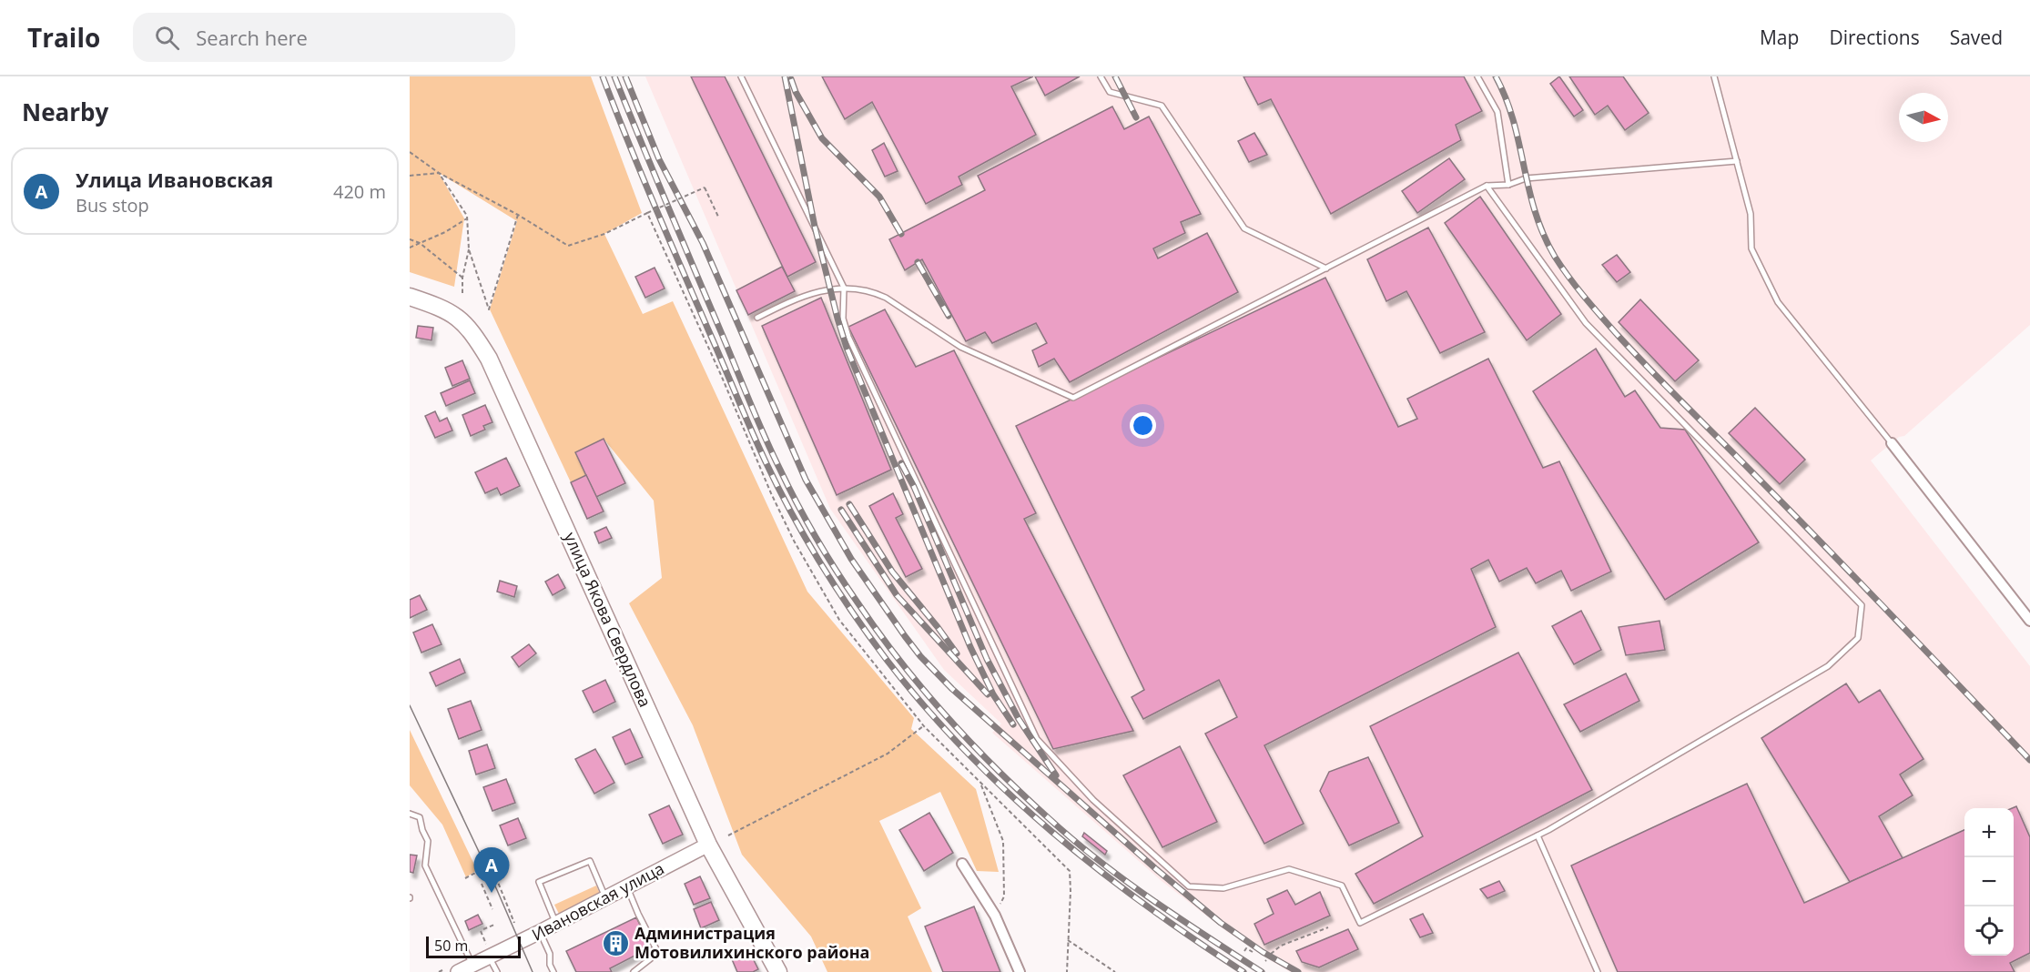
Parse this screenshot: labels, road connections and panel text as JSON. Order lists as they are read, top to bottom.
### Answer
{
  "streets": {
    "main road": ["улица Якова Свердлова"],
    "street": ["Ивановская улица"]
  },
  "crossings": [
    ["улица Якова Свердлова", "Ивановская улица"]
  ],
  "places": {
    "building": ["Администрация Мотовилихинского района"]
  },
  "scale_bar": "50 m",
  "north": "right",
  "page": {
    "header": "Trailo",
    "search": "Search here",
    "nav": ["Map", "Directions", "Saved"],
    "heading": "Nearby",
    "list": [
      {
        "mark": "A",
        "name": "Улица Ивановская",
        "note": "Bus stop",
        "value": "420 m"
      }
    ],
    "map_buttons": ["+", "−"],
    "pins": "A",
    "scale": "50 m"
  }
}
